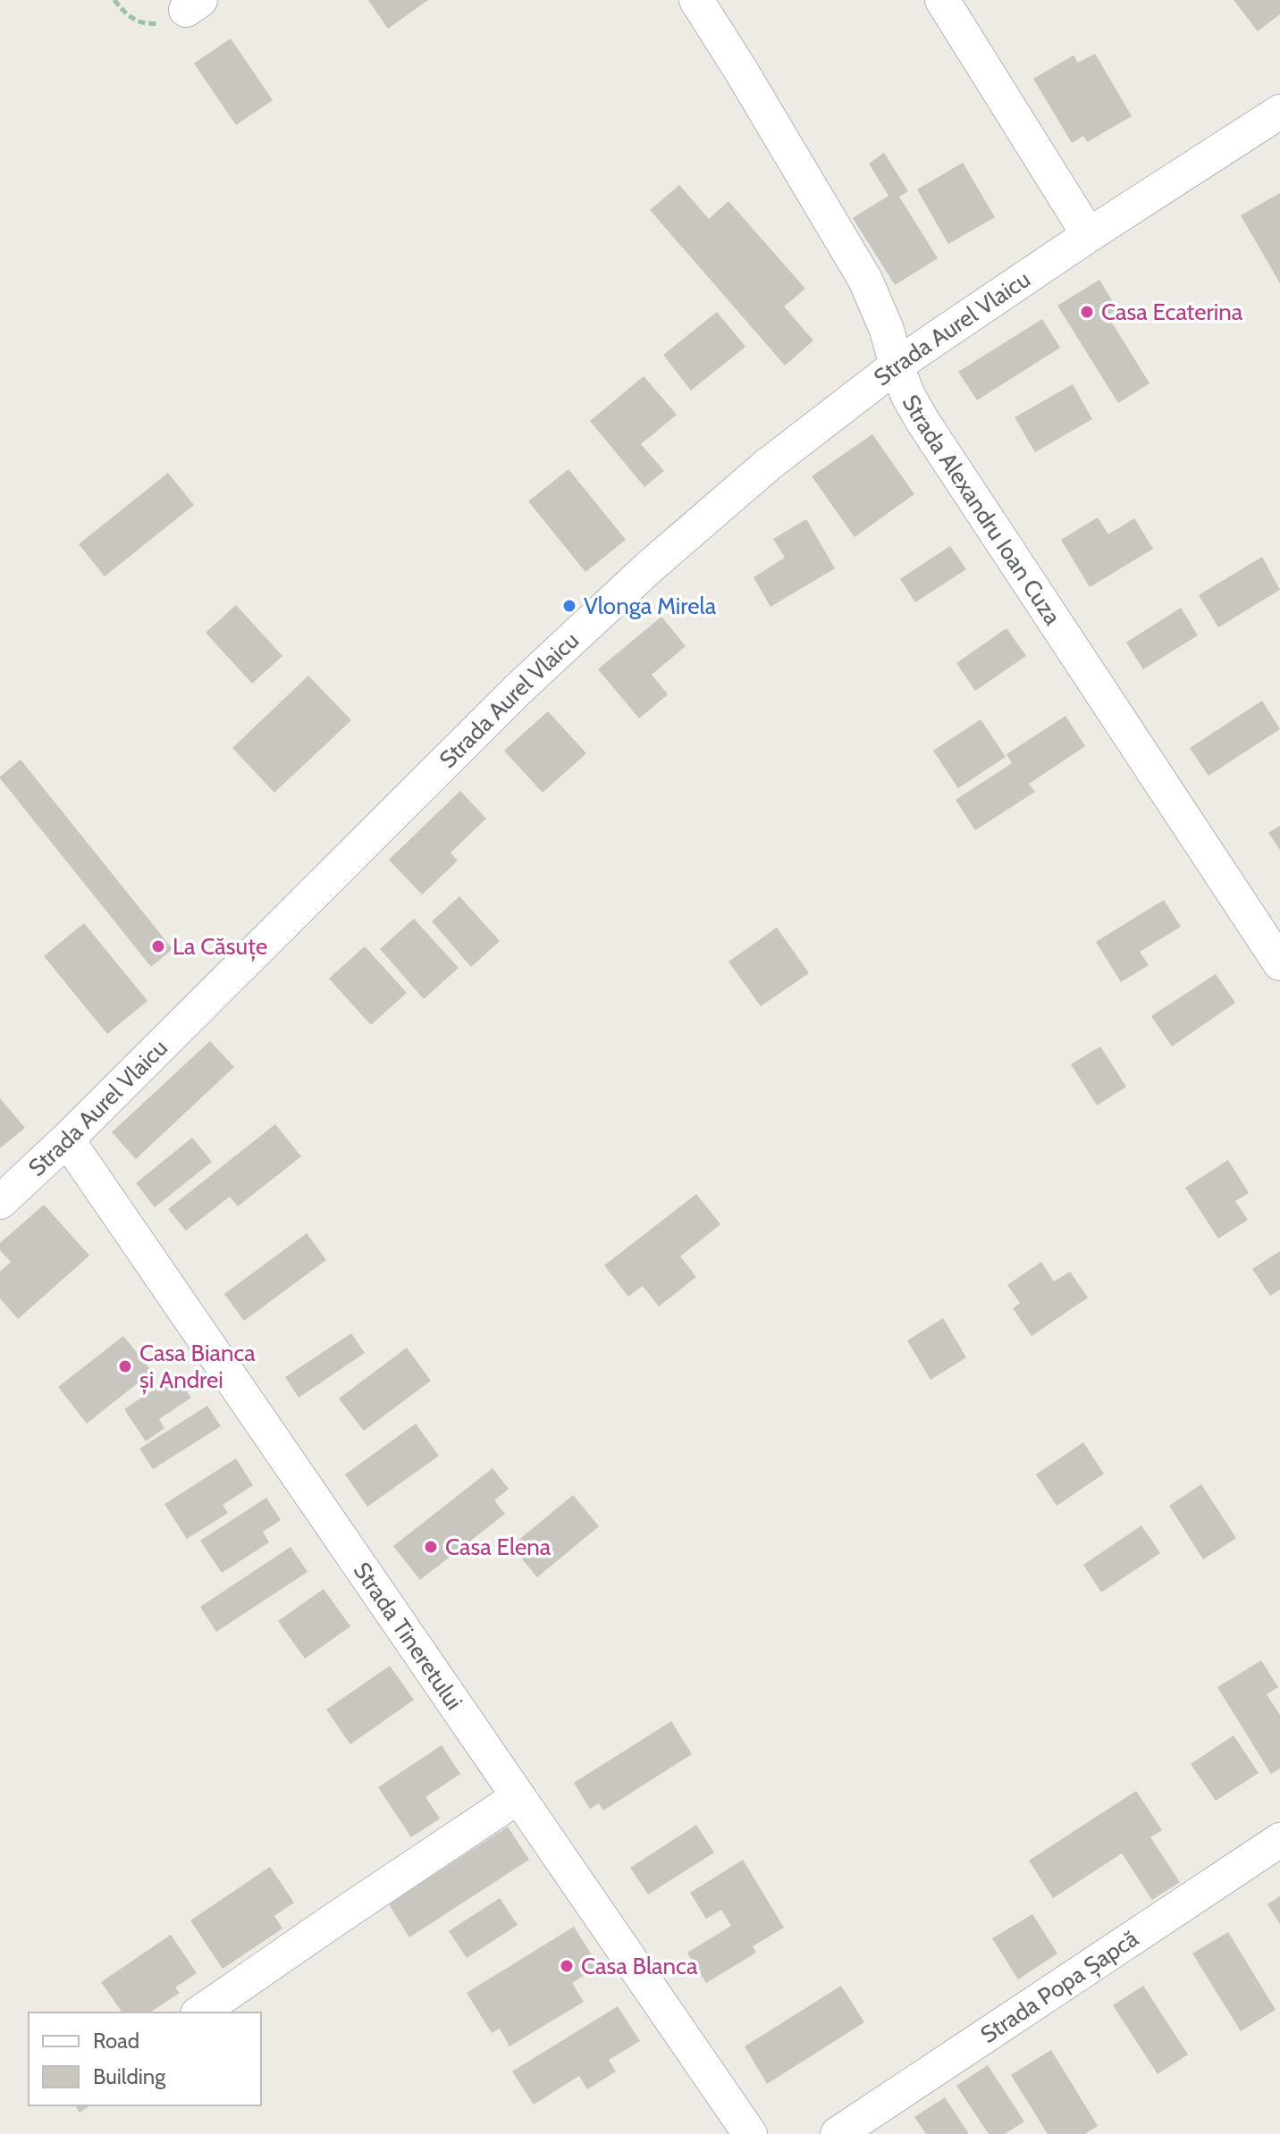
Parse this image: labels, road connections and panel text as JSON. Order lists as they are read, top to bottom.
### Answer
{
  "streets": {
    "street": [
      "Strada Aurel Vlaicu",
      "Strada Alexandru Ioan Cuza",
      "Strada Tineretului",
      "Strada Popa Șapcă"
    ]
  },
  "crossings": [
    ["Strada Aurel Vlaicu", "Strada Alexandru Ioan Cuza"],
    ["Strada Aurel Vlaicu", "Strada Tineretului"]
  ],
  "places": [
    "Casa Ecaterina",
    "Vlonga Mirela",
    "La Căsuțe",
    "Casa Bianca și Andrei",
    "Casa Elena",
    "Casa Blanca"
  ],
  "legend": ["Road", "Building"]
}
